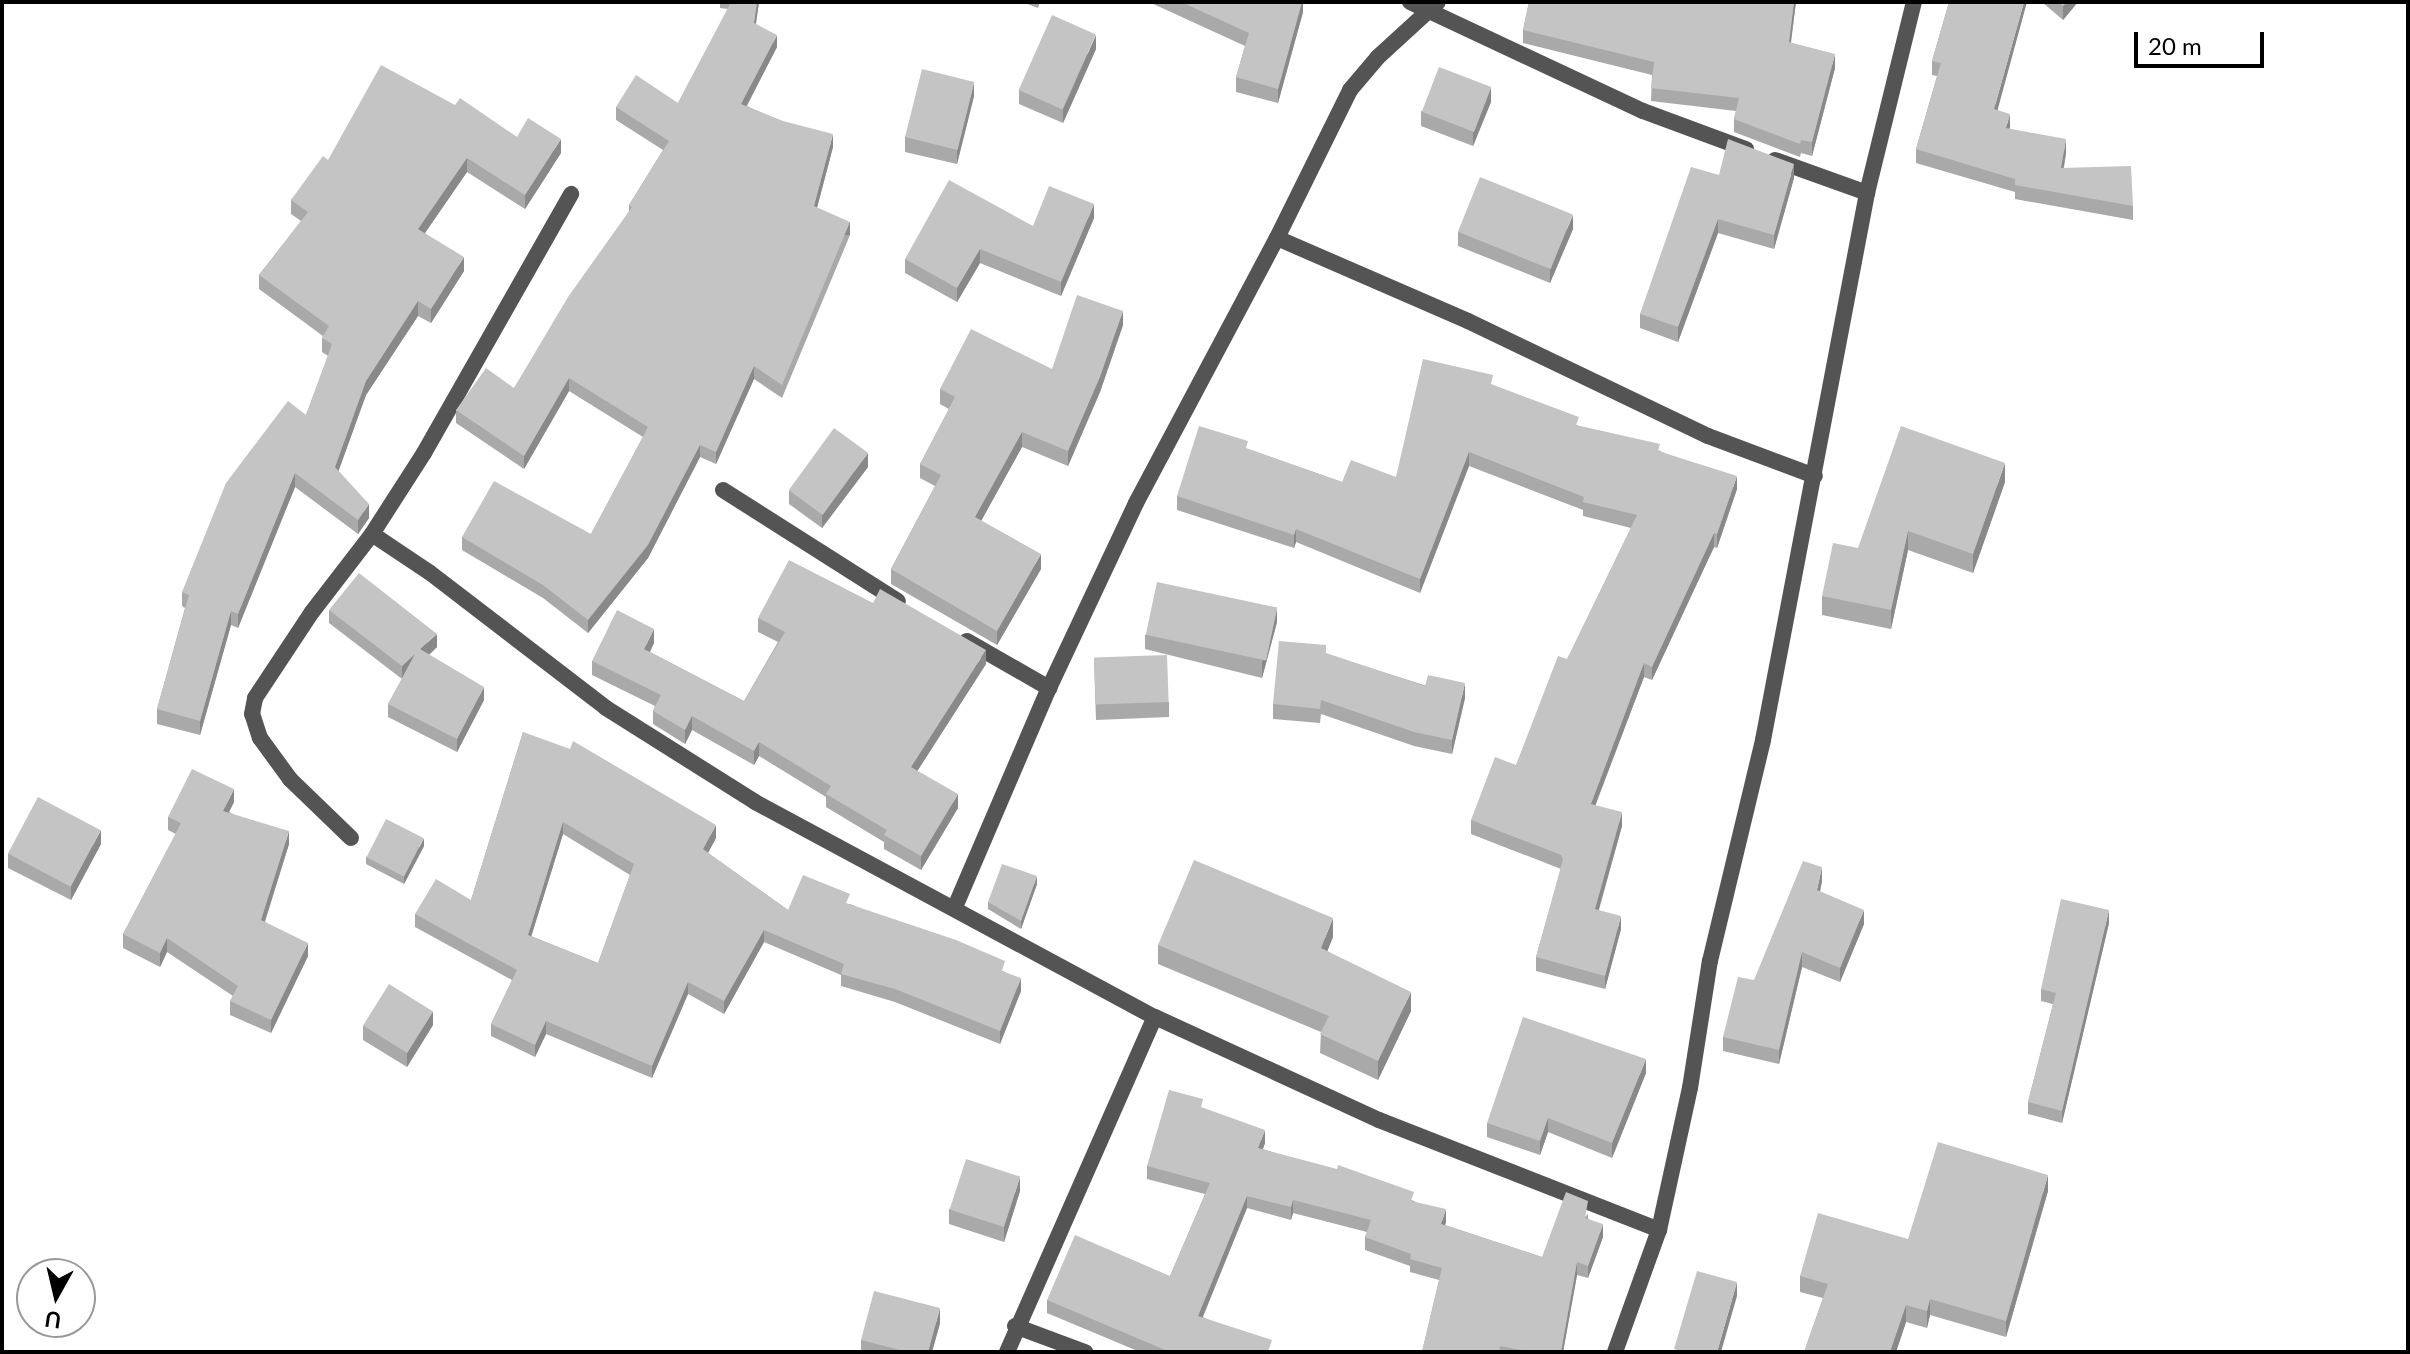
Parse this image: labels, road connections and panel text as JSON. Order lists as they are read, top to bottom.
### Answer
{
  "scale_bar": "20 m",
  "north": "bottom"
}
